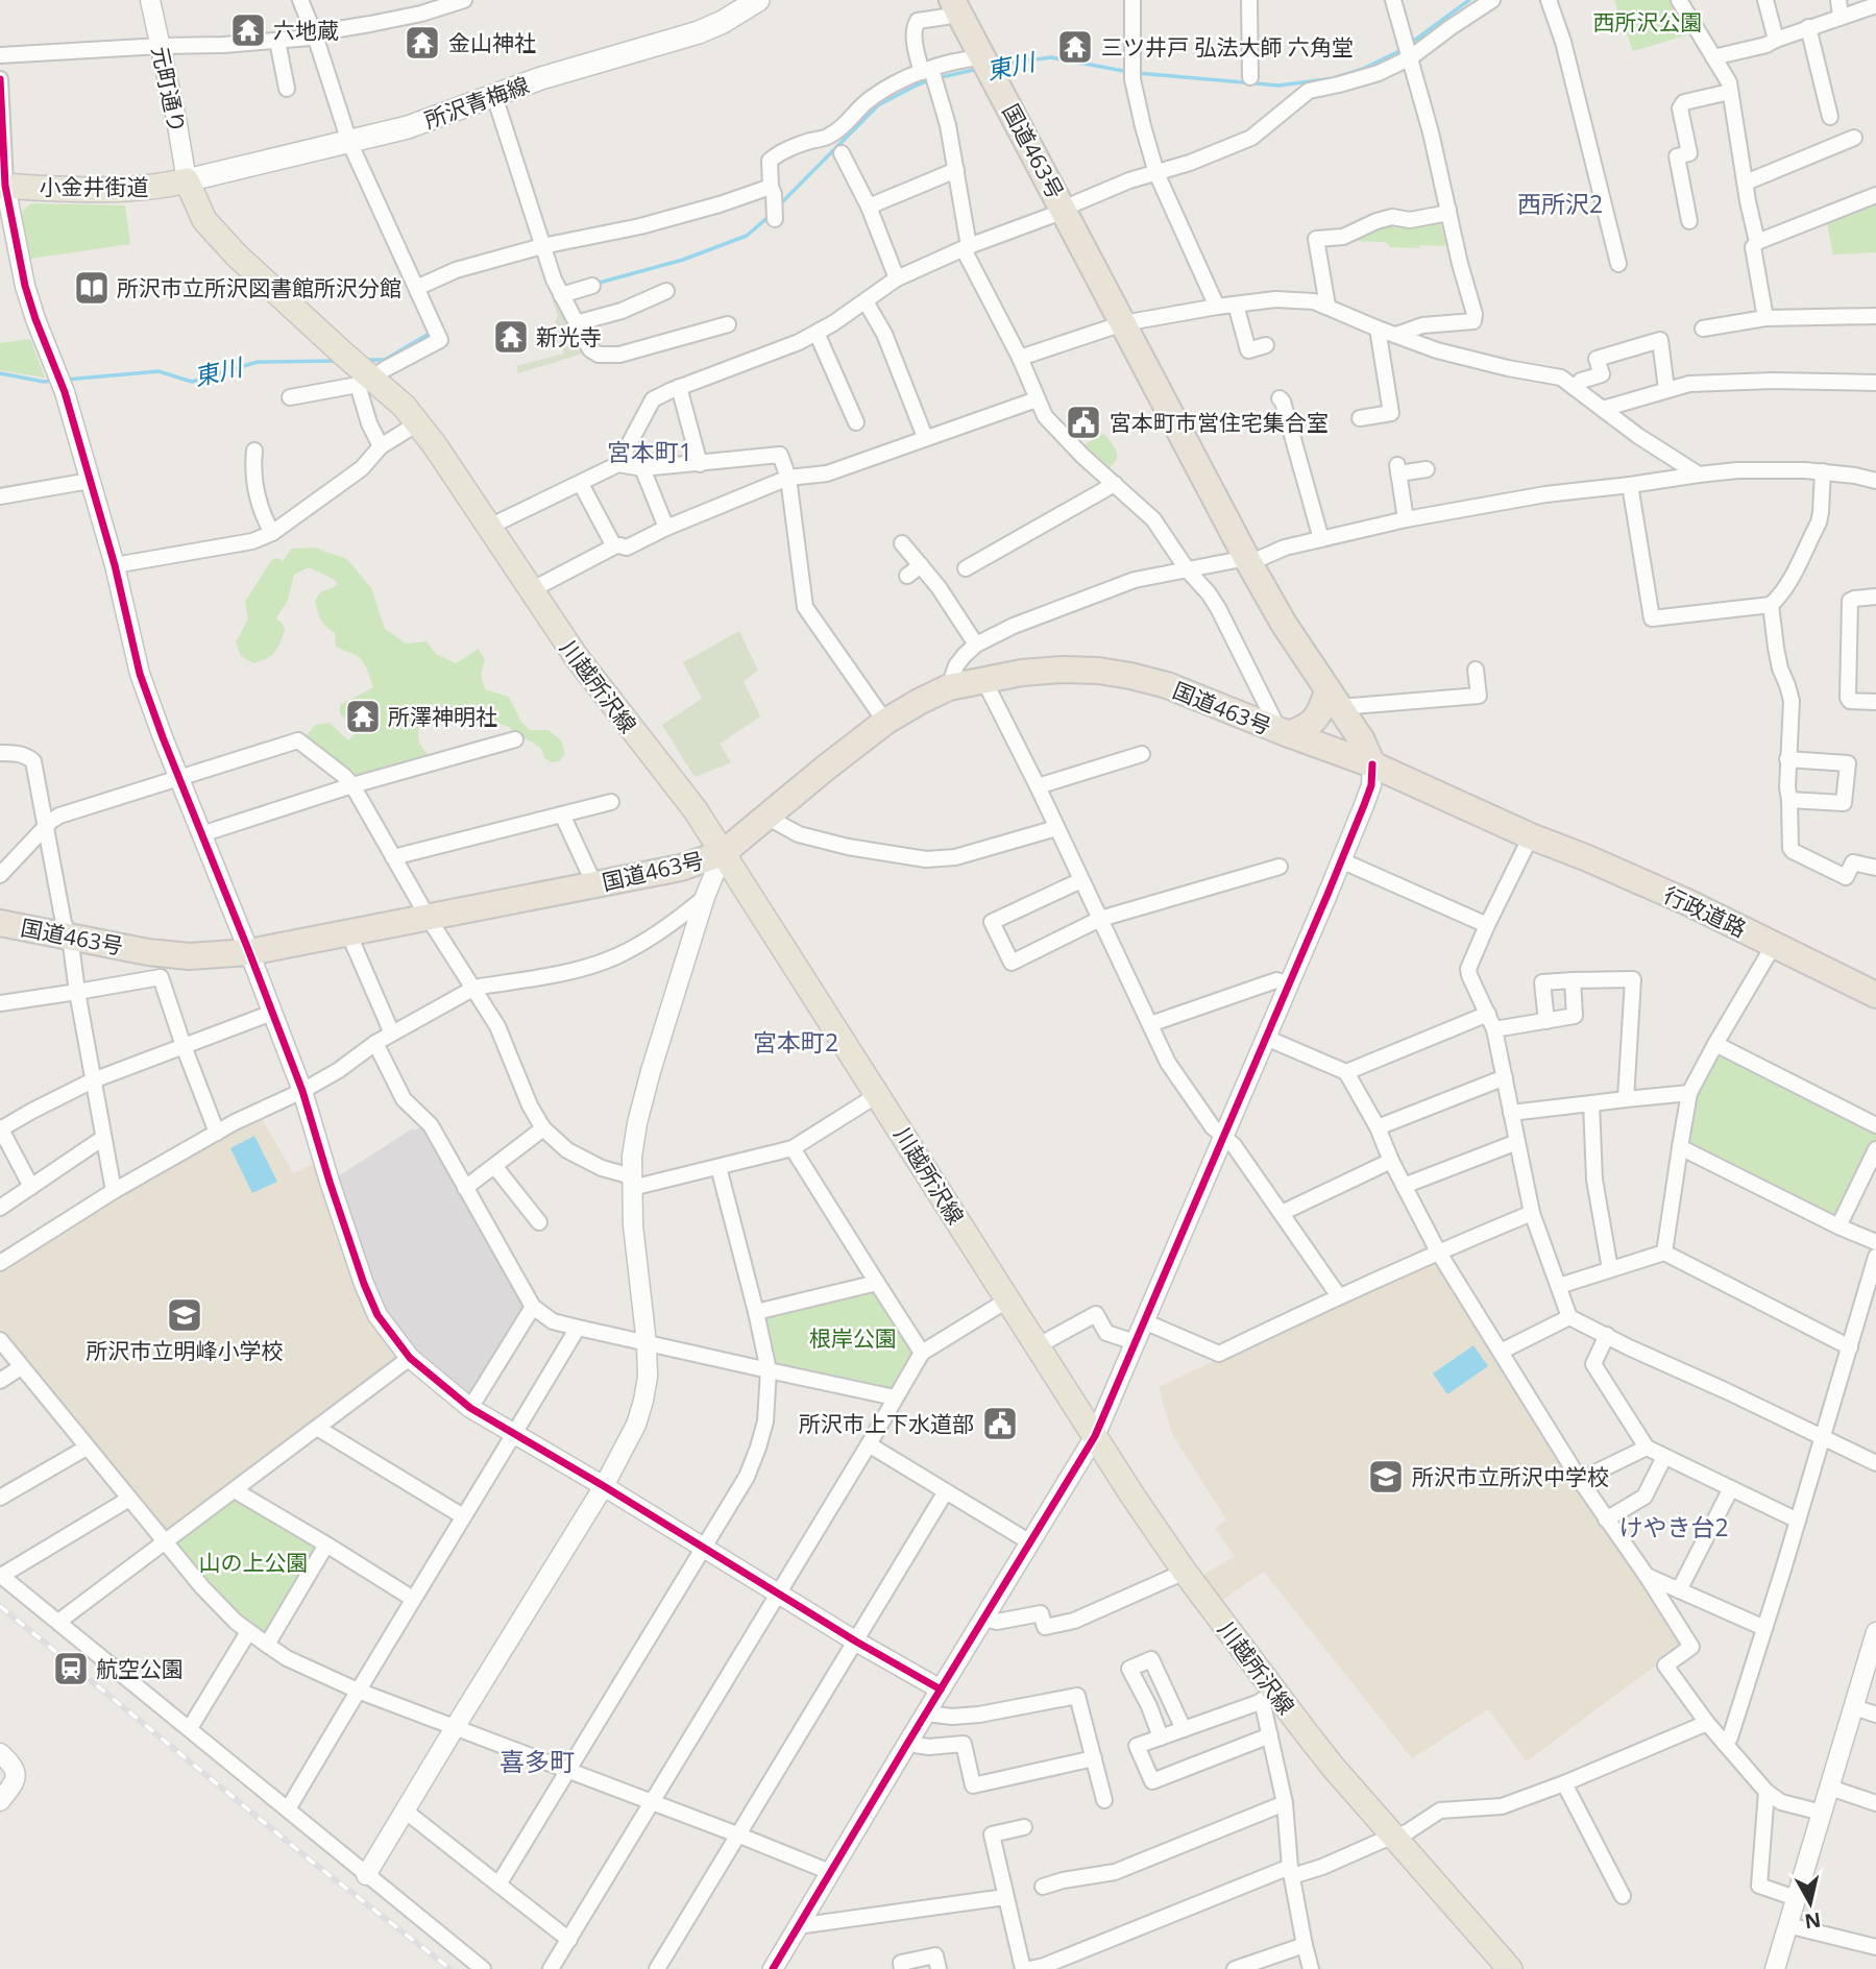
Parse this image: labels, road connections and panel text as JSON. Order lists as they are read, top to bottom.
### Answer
{
  "streets": {
    "highway": ["国道463号", "行政道路"],
    "main road": ["所沢青梅線", "小金井街道", "川越所沢線"],
    "street": ["元町通り"]
  },
  "crossings": [
    ["元町通り", "所沢青梅線"],
    ["元町通り", "小金井街道"],
    ["元町通り", "川越所沢線"],
    ["所沢青梅線", "小金井街道"],
    ["所沢青梅線", "川越所沢線"],
    ["国道463号", "川越所沢線"],
    ["国道463号", "行政道路"],
    ["小金井街道", "川越所沢線"]
  ],
  "districts": [
    "西所沢2",
    "宮本町1",
    "宮本町2",
    "けやき台2",
    "喜多町"
  ],
  "water": ["東川"],
  "parks": ["西所沢公園", "根岸公園", "山の上公園"],
  "places": {
    "temple": [
      "六地蔵",
      "金山神社",
      "三ツ井戸 弘法大師 六角堂",
      "新光寺",
      "所澤神明社"
    ],
    "library": ["所沢市立所沢図書館所沢分館"],
    "public building": ["宮本町市営住宅集合室", "所沢市上下水道部"],
    "school or university": ["所沢市立明峰小学校", "所沢市立所沢中学校"],
    "station": ["航空公園"]
  },
  "north": "bottom"
}
